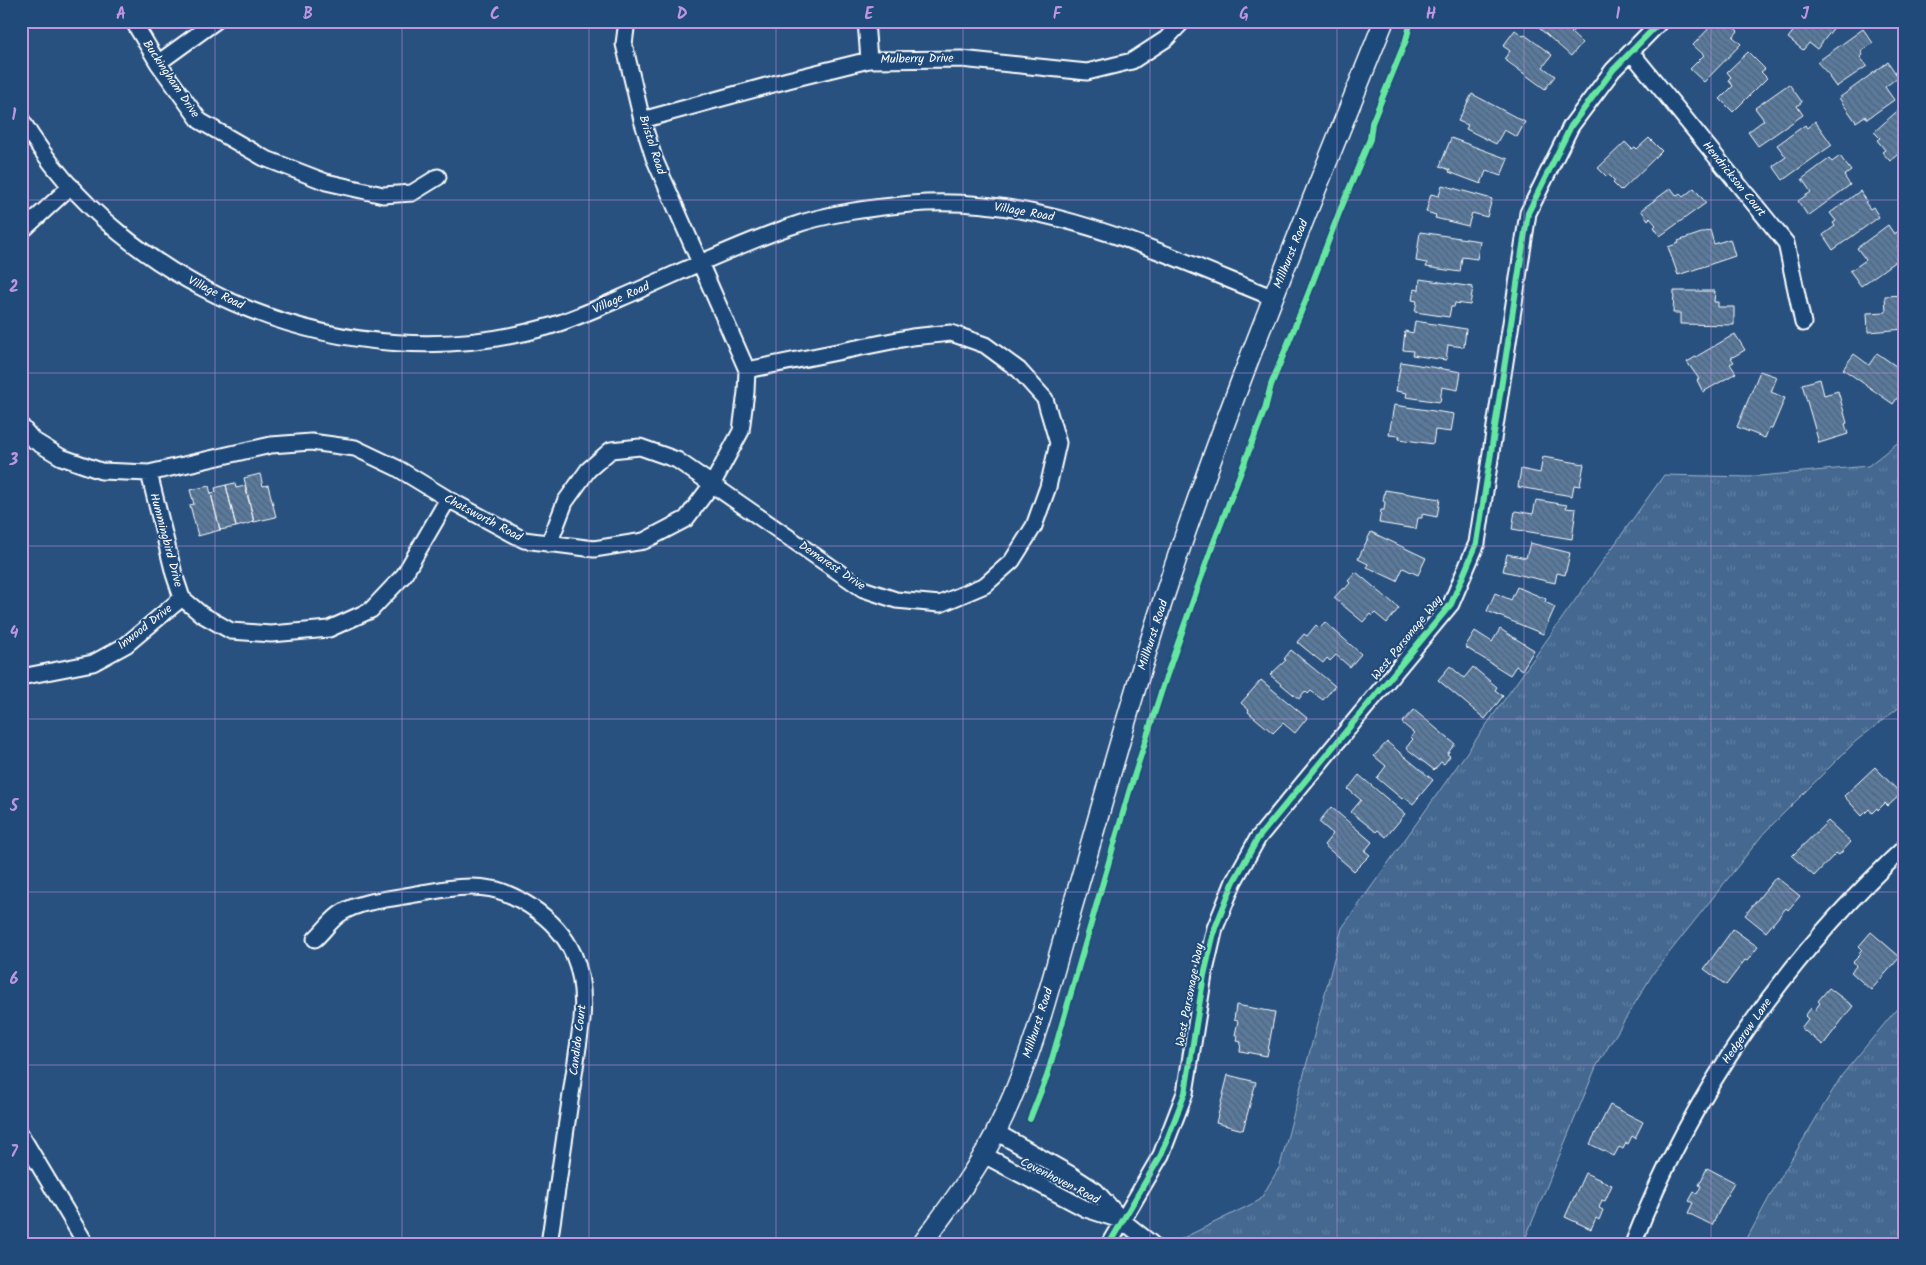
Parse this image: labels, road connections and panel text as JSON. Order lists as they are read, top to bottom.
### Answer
{
  "streets": {
    "street": [
      "Mulberry Drive",
      "Buckingham Drive",
      "Bristol Road",
      "Hendrickson Court",
      "Village Road",
      "Millhurst Road",
      "Chatsworth Road",
      "Hummingbird Drive",
      "Demarest Drive",
      "Inwood Drive",
      "West Parsonage Way",
      "Hedgerow Lane",
      "Candido Court",
      "Covenhoven Road"
    ]
  },
  "crossings": [
    ["Mulberry Drive", "Bristol Road"],
    ["Bristol Road", "Village Road"],
    ["Bristol Road", "Chatsworth Road"],
    ["Hendrickson Court", "West Parsonage Way"],
    ["Village Road", "Millhurst Road"],
    ["Village Road", "Chatsworth Road"],
    ["Millhurst Road", "Covenhoven Road"],
    ["Chatsworth Road", "Hummingbird Drive"],
    ["Chatsworth Road", "Demarest Drive"],
    ["Hummingbird Drive", "Inwood Drive"],
    ["West Parsonage Way", "Covenhoven Road"]
  ],
  "grid": {
    "columns": [
      "A",
      "B",
      "C",
      "D",
      "E",
      "F",
      "G",
      "H",
      "I",
      "J"
    ],
    "rows": [
      "1",
      "2",
      "3",
      "4",
      "5",
      "6",
      "7"
    ]
  }
}
